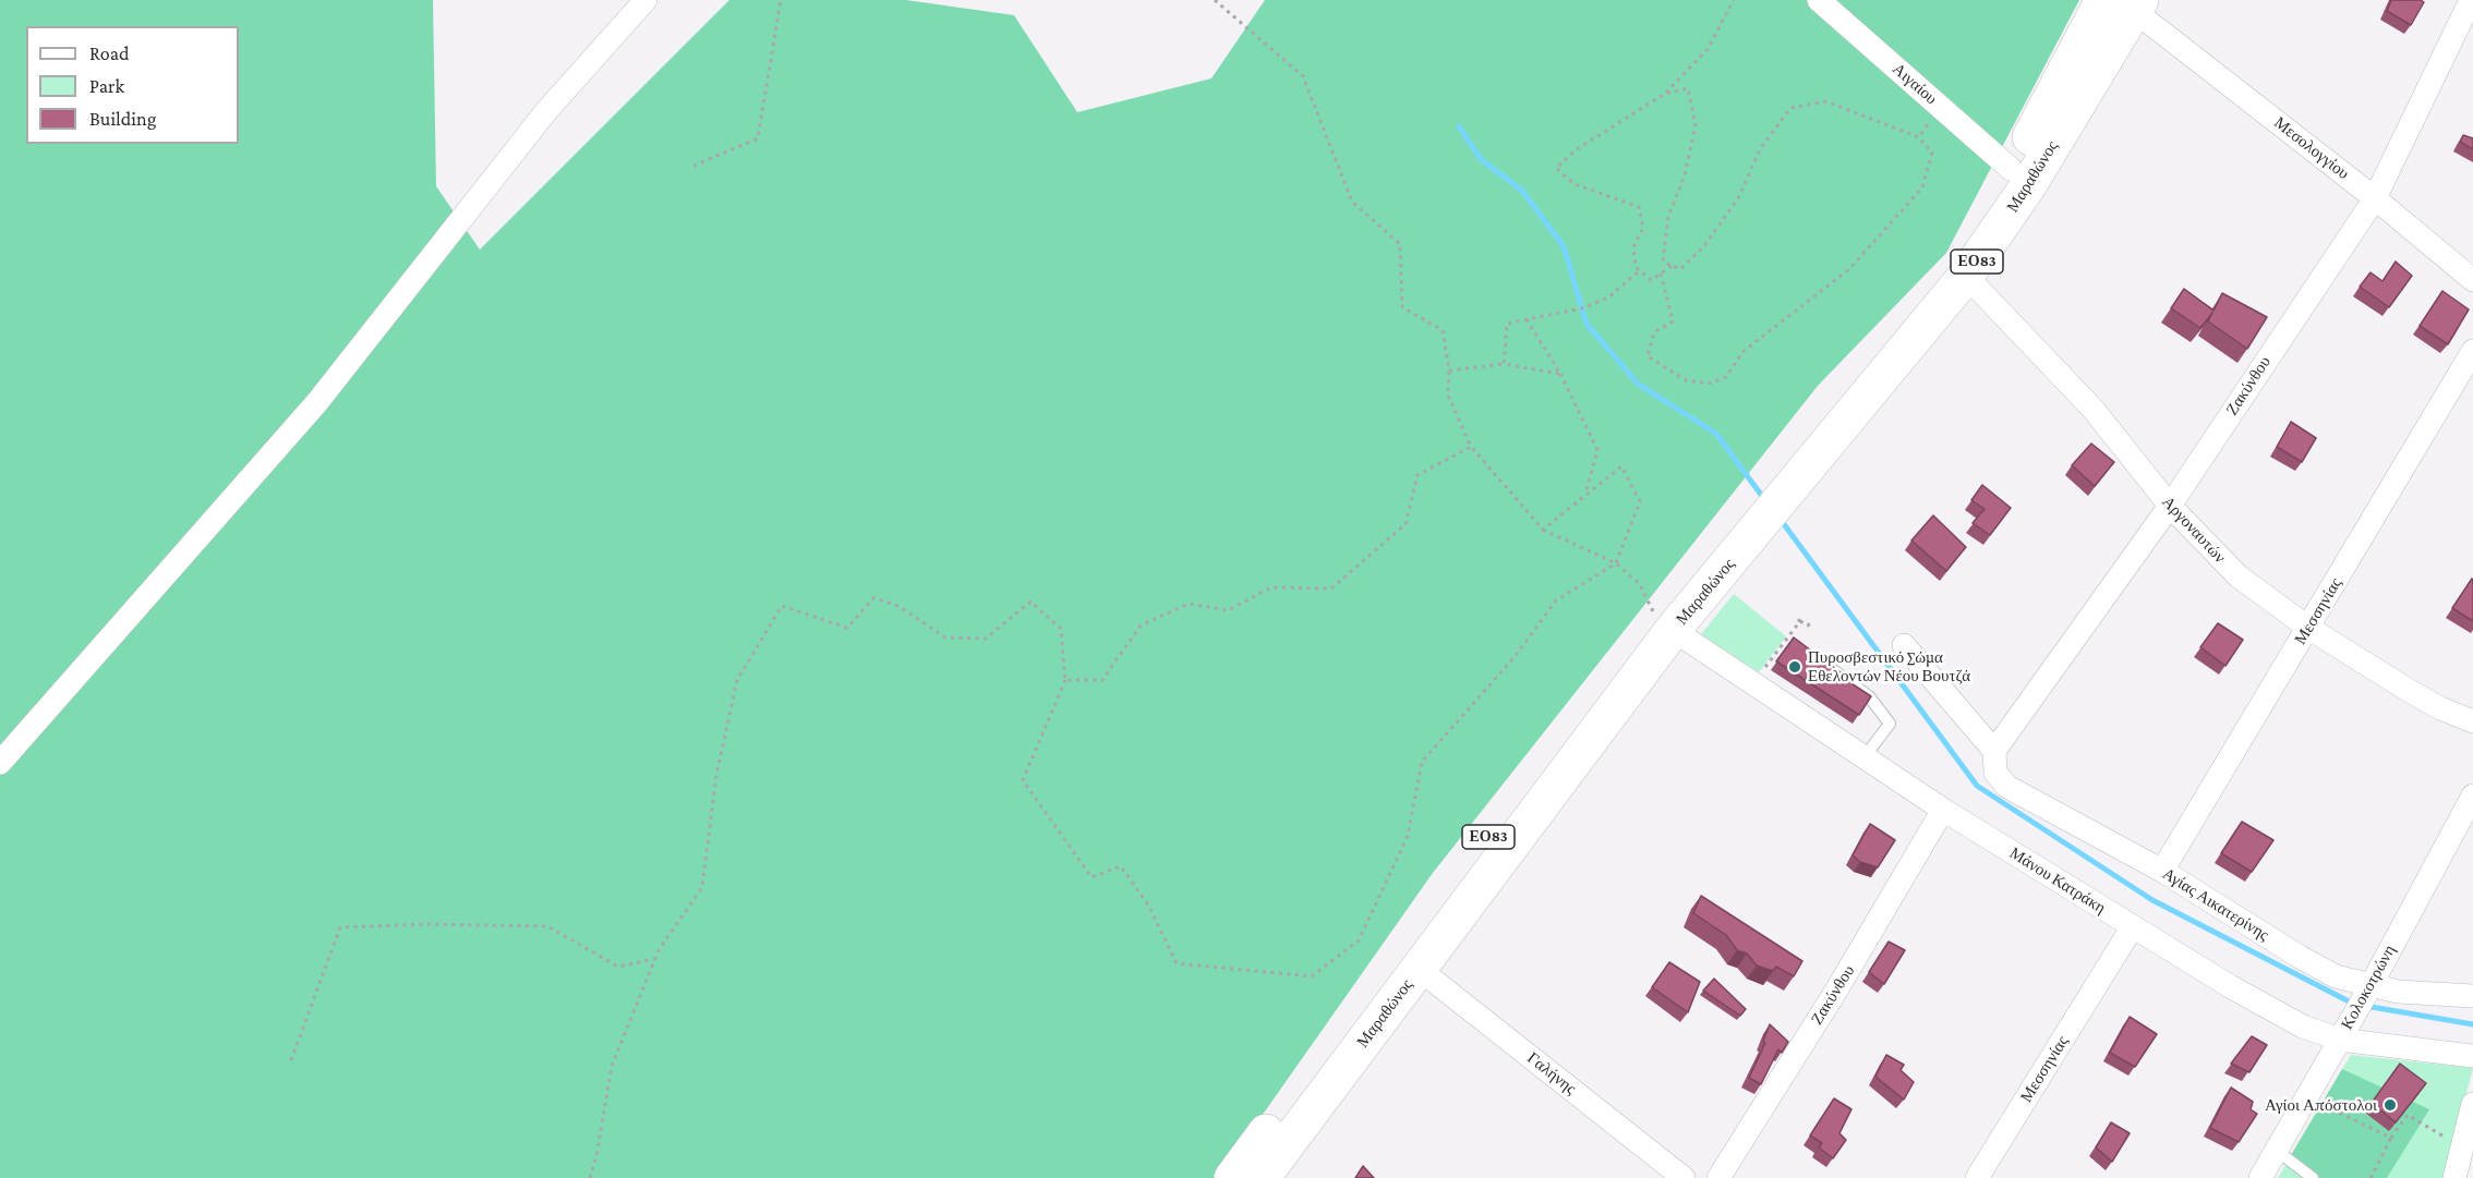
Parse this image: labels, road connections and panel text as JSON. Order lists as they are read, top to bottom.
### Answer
{
  "streets": {
    "main road": ["Μαραθώνος", "ΕΟ83"],
    "street": [
      "Αιγαίου",
      "Μεσολογγίου",
      "Ζακύνθου",
      "Αργοναυτών",
      "Μεσσηνίας",
      "Μάνου Κατράκη",
      "Αγίας Αικατερίνης",
      "Κολοκοτρώνη",
      "Γαλήνης"
    ]
  },
  "crossings": [
    ["Αιγαίου", "Μαραθώνος"],
    ["Μεσολογγίου", "Μαραθώνος"],
    ["Μεσολογγίου", "Ζακύνθου"],
    ["Μαραθώνος", "Αργοναυτών"],
    ["Μαραθώνος", "Μάνου Κατράκη"],
    ["Μαραθώνος", "Γαλήνης"],
    ["Ζακύνθου", "Αργοναυτών"],
    ["Ζακύνθου", "Μάνου Κατράκη"],
    ["Ζακύνθου", "Αγίας Αικατερίνης"],
    ["Αργοναυτών", "Μεσσηνίας"],
    ["Μεσσηνίας", "Μάνου Κατράκη"],
    ["Μεσσηνίας", "Αγίας Αικατερίνης"],
    ["Μάνου Κατράκη", "Κολοκοτρώνη"],
    ["Αγίας Αικατερίνης", "Κολοκοτρώνη"]
  ],
  "places": ["Πυροσβεστικό Σώμα Εθελοντών Νέου Βουτζά", "Αγίοι Απόστολοι"],
  "legend": ["Road", "Park", "Building"]
}
